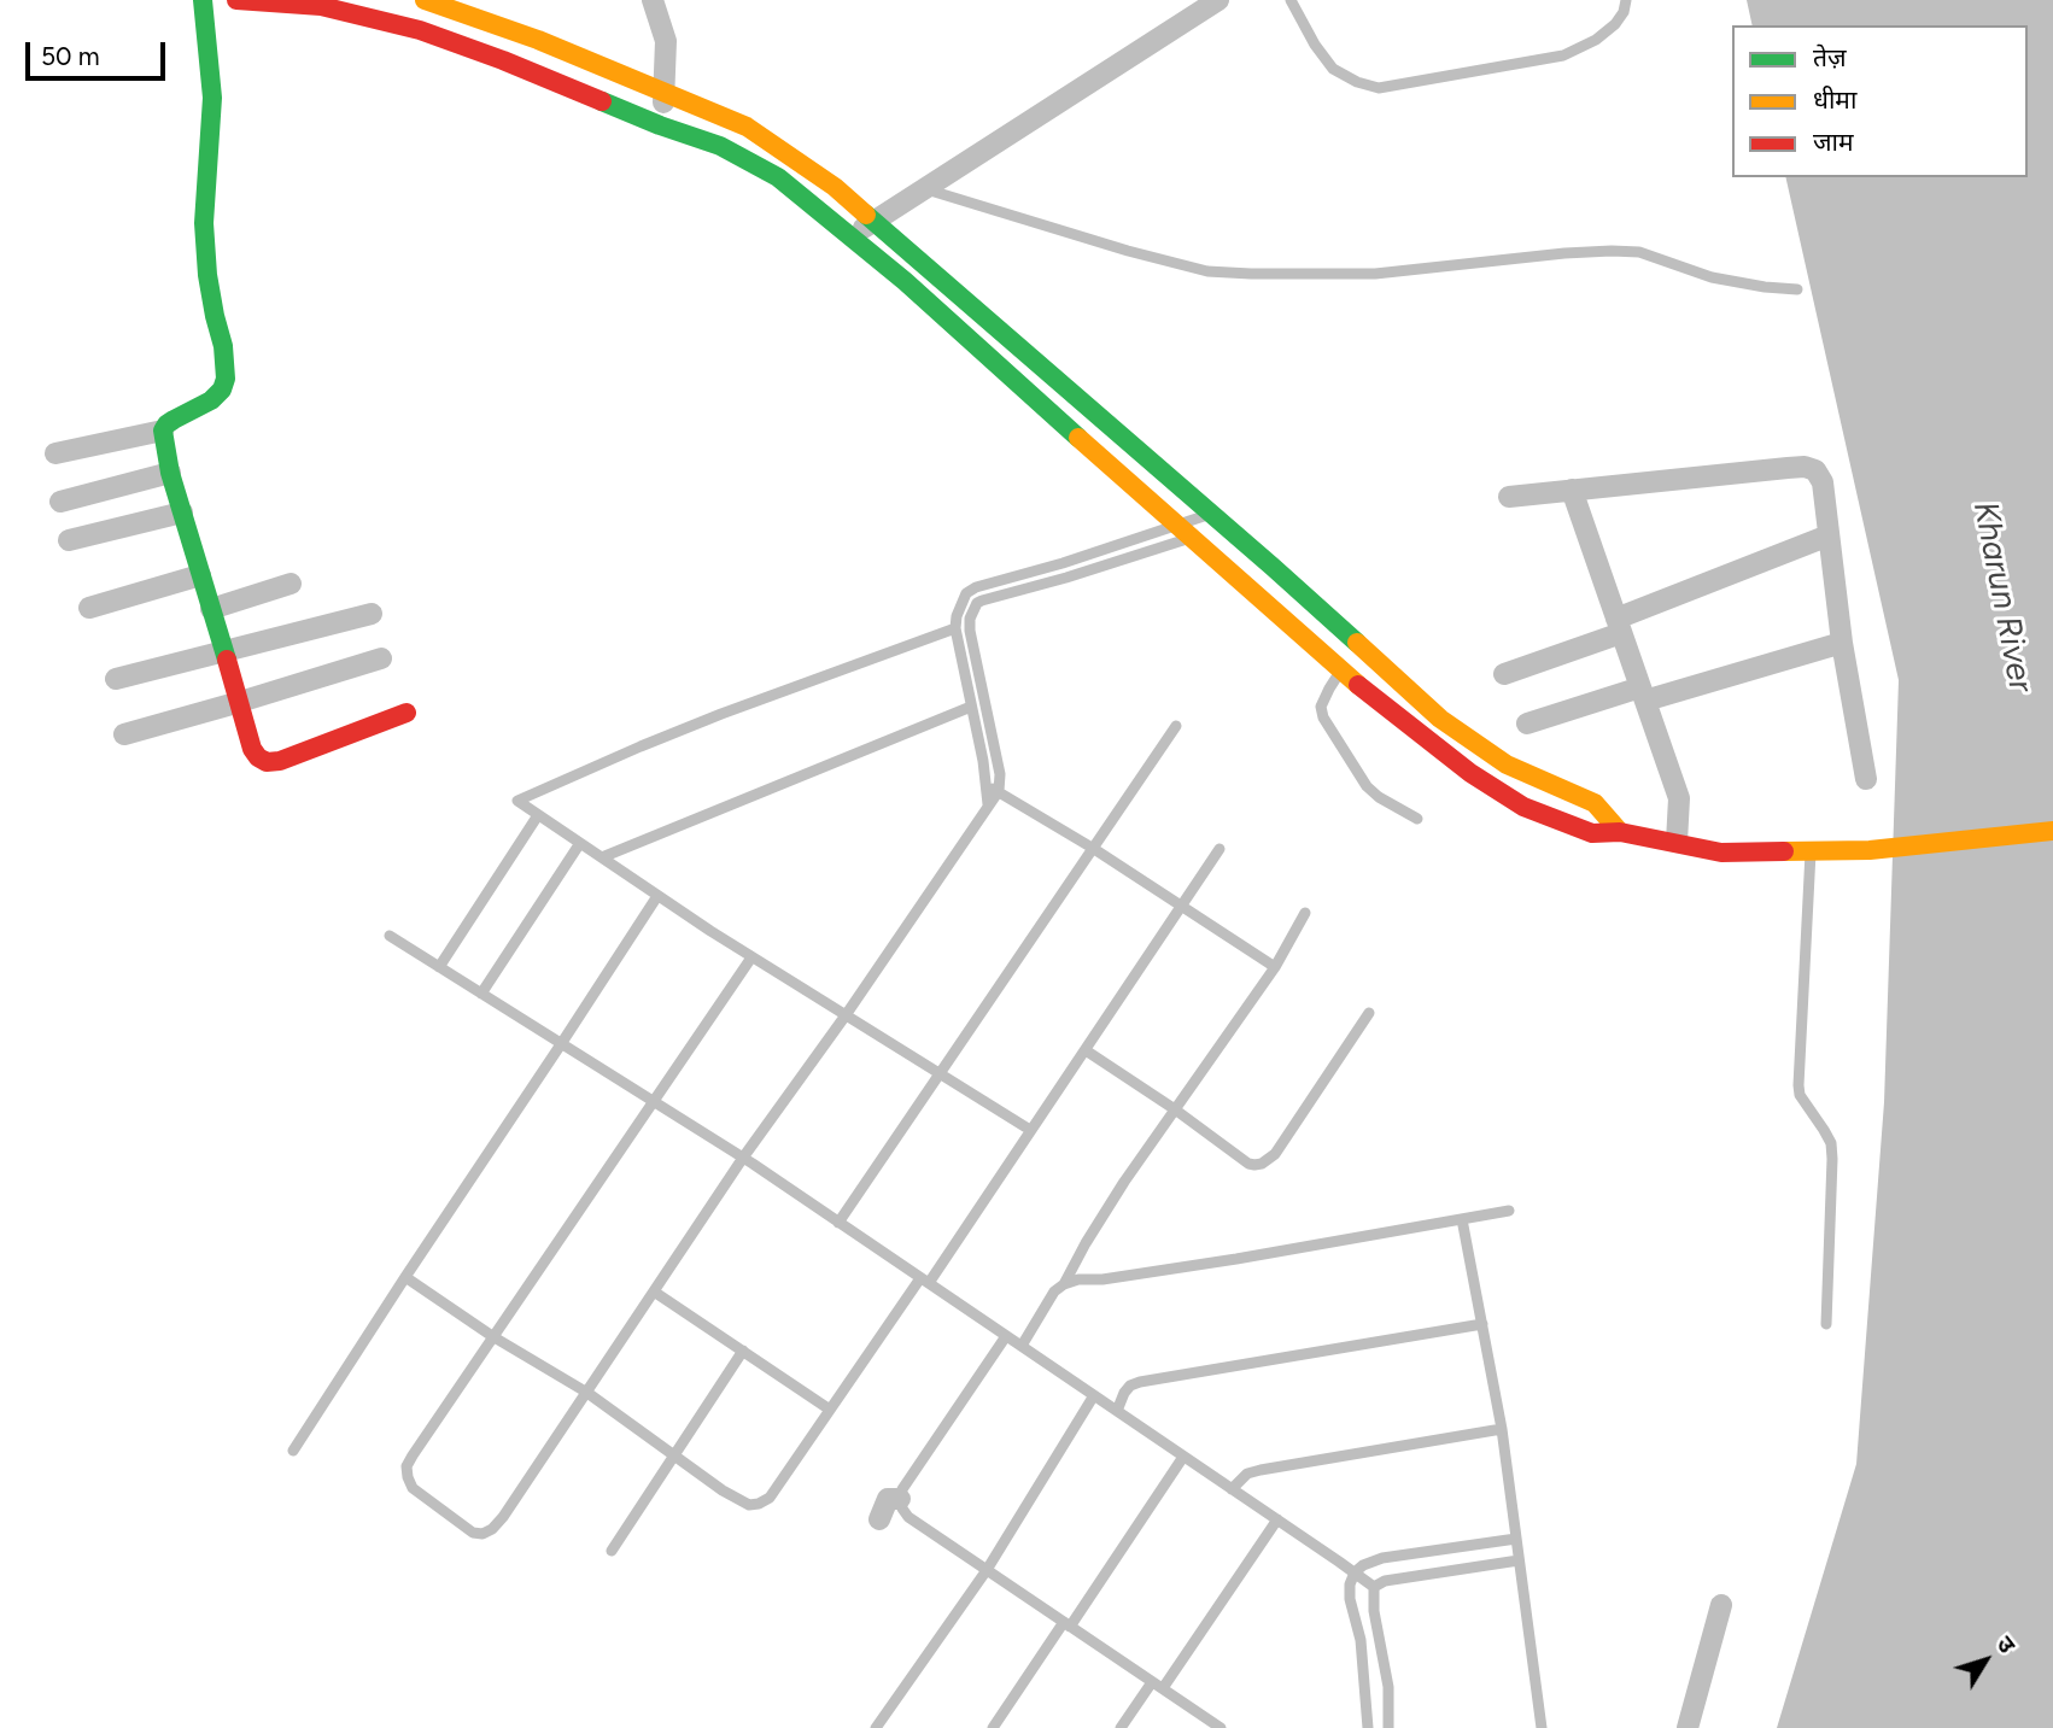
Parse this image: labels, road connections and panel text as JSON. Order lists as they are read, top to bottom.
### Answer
{
  "water": ["Kharun River"],
  "legend": ["तेज़", "धीमा", "जाम"],
  "scale_bar": "50 m",
  "north": "top right"
}
